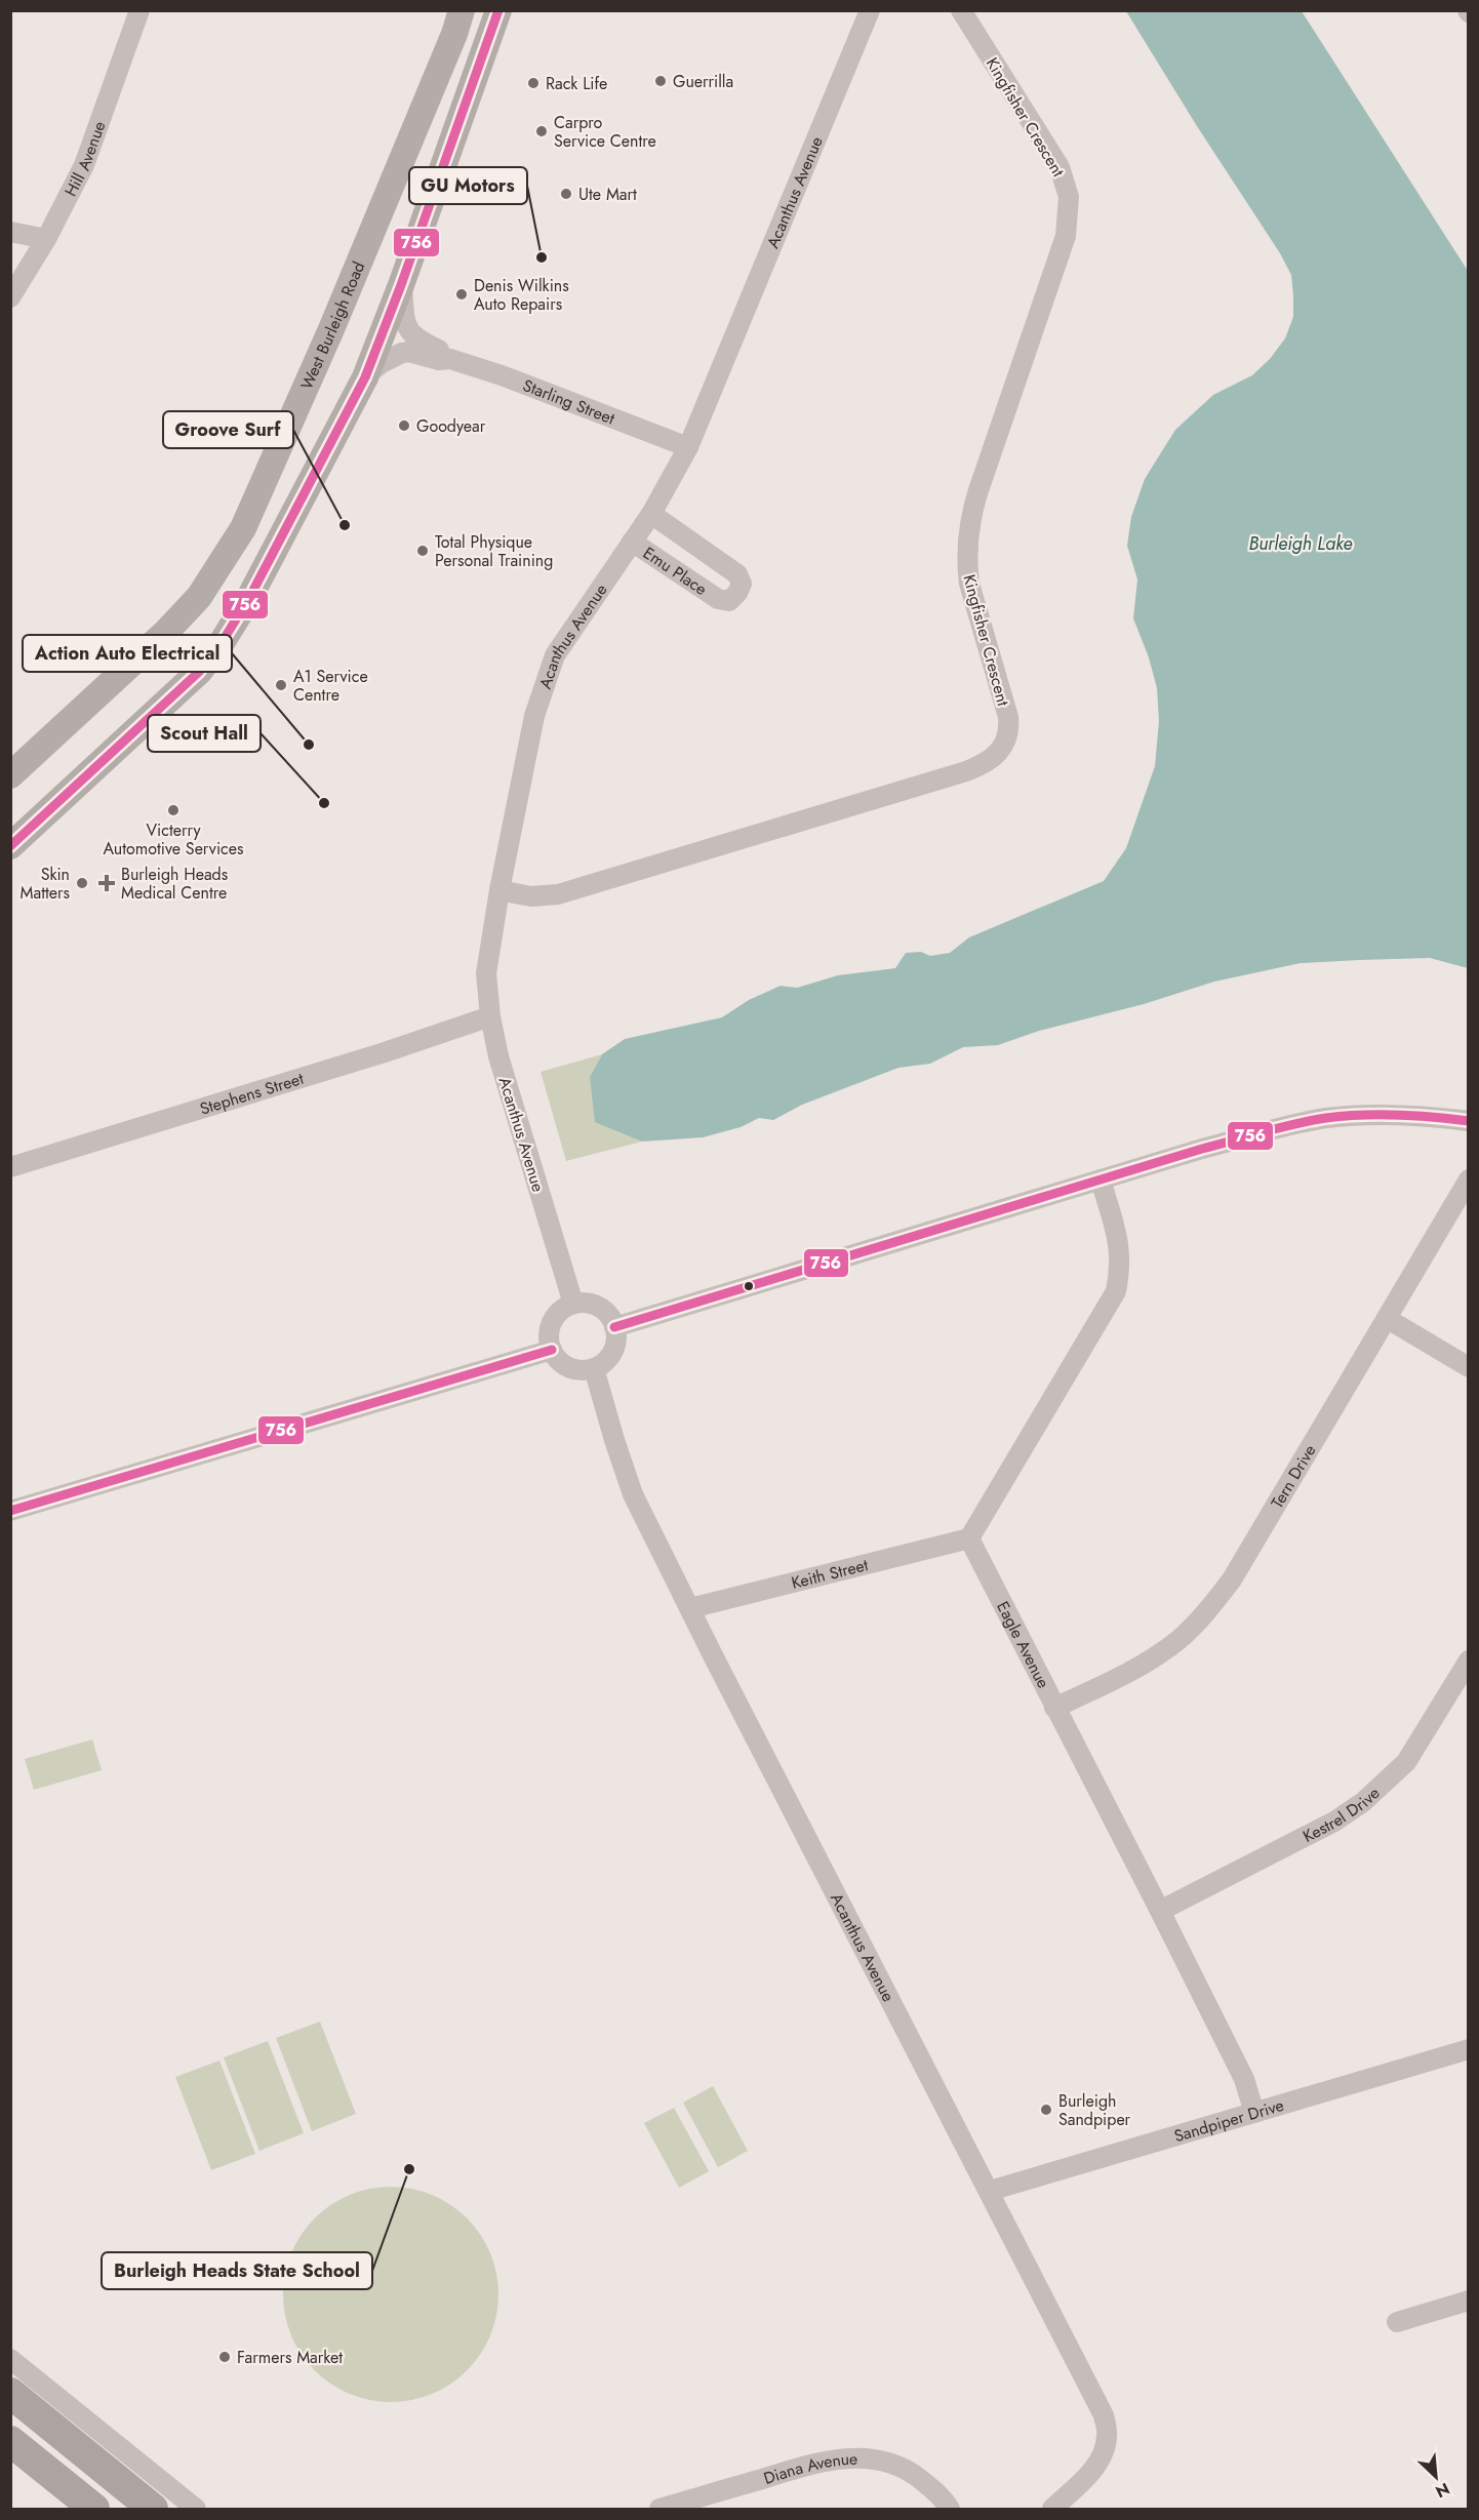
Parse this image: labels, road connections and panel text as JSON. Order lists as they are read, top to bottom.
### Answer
{
  "streets": {
    "main road": ["West Burleigh Road"],
    "street": [
      "Kingfisher Crescent",
      "Hill Avenue",
      "Acanthus Avenue",
      "Starling Street",
      "Emu Place",
      "Stephens Street",
      "Tern Drive",
      "Keith Street",
      "Eagle Avenue",
      "Kestrel Drive",
      "Sandpiper Drive",
      "Diana Avenue"
    ]
  },
  "crossings": [
    ["Kingfisher Crescent", "Acanthus Avenue"],
    ["Acanthus Avenue", "Starling Street"],
    ["Acanthus Avenue", "Emu Place"],
    ["Acanthus Avenue", "Stephens Street"],
    ["Acanthus Avenue", "Keith Street"],
    ["Acanthus Avenue", "Sandpiper Drive"],
    ["Tern Drive", "Eagle Avenue"],
    ["Keith Street", "Eagle Avenue"],
    ["Eagle Avenue", "Kestrel Drive"],
    ["Eagle Avenue", "Sandpiper Drive"]
  ],
  "water": ["Burleigh Lake"],
  "places": {
    "other": [
      "Guerrilla",
      "Rack Life",
      "Carpro Service Centre",
      "Ute Mart",
      "GU Motors",
      "Denis Wilkins Auto Repairs",
      "Goodyear",
      "Groove Surf",
      "Total Physique Personal Training",
      "A1 Service Centre",
      "Action Auto Electrical",
      "Scout Hall",
      "Victerry Automotive Services",
      "Skin Matters",
      "Burleigh Sandpiper",
      "Burleigh Heads State School",
      "Farmers Market"
    ],
    "health": ["Burleigh Heads Medical Centre"]
  },
  "lines": ["transit line 756"],
  "north": "bottom right"
}
